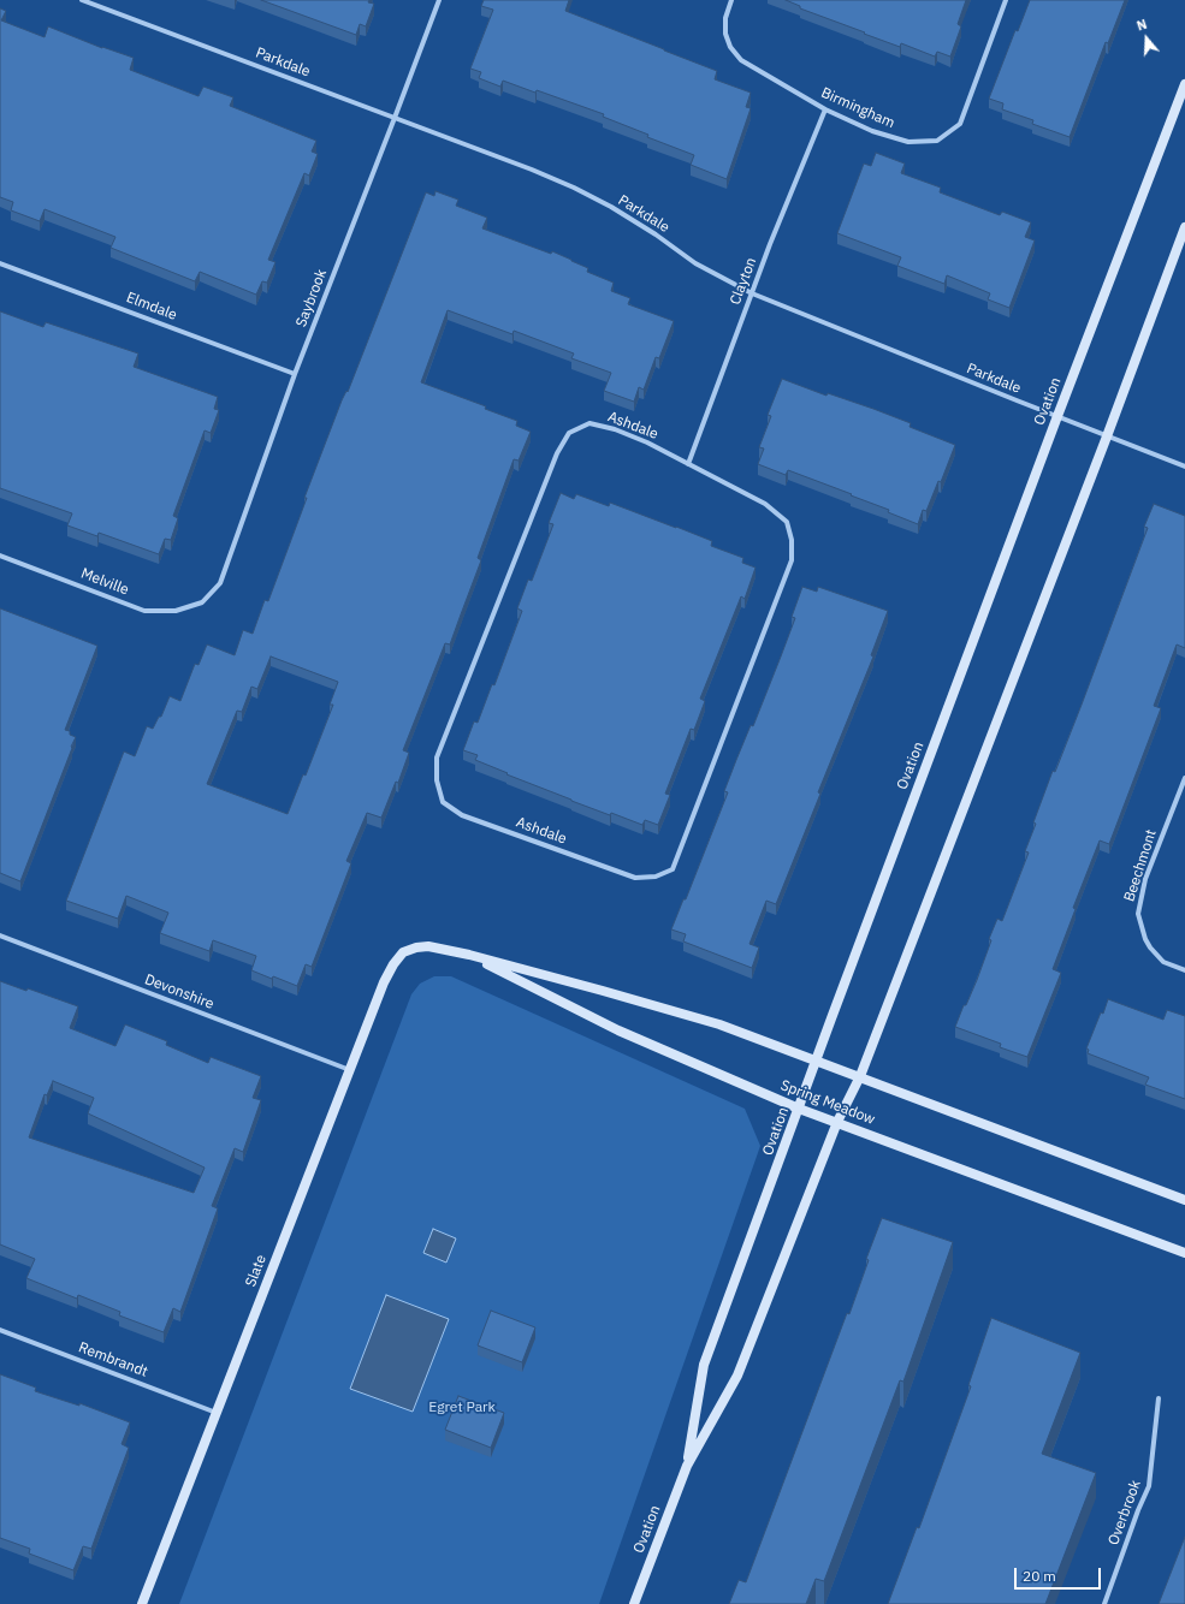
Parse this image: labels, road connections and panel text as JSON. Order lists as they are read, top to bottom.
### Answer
{
  "streets": {
    "street": [
      "Parkdale",
      "Birmingham",
      "Clayton",
      "Saybrook",
      "Elmdale",
      "Ovation",
      "Ashdale",
      "Melville",
      "Beechmont",
      "Devonshire",
      "Spring Meadow",
      "Slate",
      "Rembrandt",
      "Overbrook"
    ]
  },
  "crossings": [
    ["Parkdale", "Clayton"],
    ["Parkdale", "Saybrook"],
    ["Parkdale", "Ovation"],
    ["Birmingham", "Clayton"],
    ["Clayton", "Ashdale"],
    ["Saybrook", "Elmdale"],
    ["Saybrook", "Melville"],
    ["Ovation", "Spring Meadow"],
    ["Devonshire", "Slate"],
    ["Spring Meadow", "Slate"],
    ["Slate", "Rembrandt"]
  ],
  "parks": ["Egret Park"],
  "scale_bar": "20 m",
  "north": "top"
}
